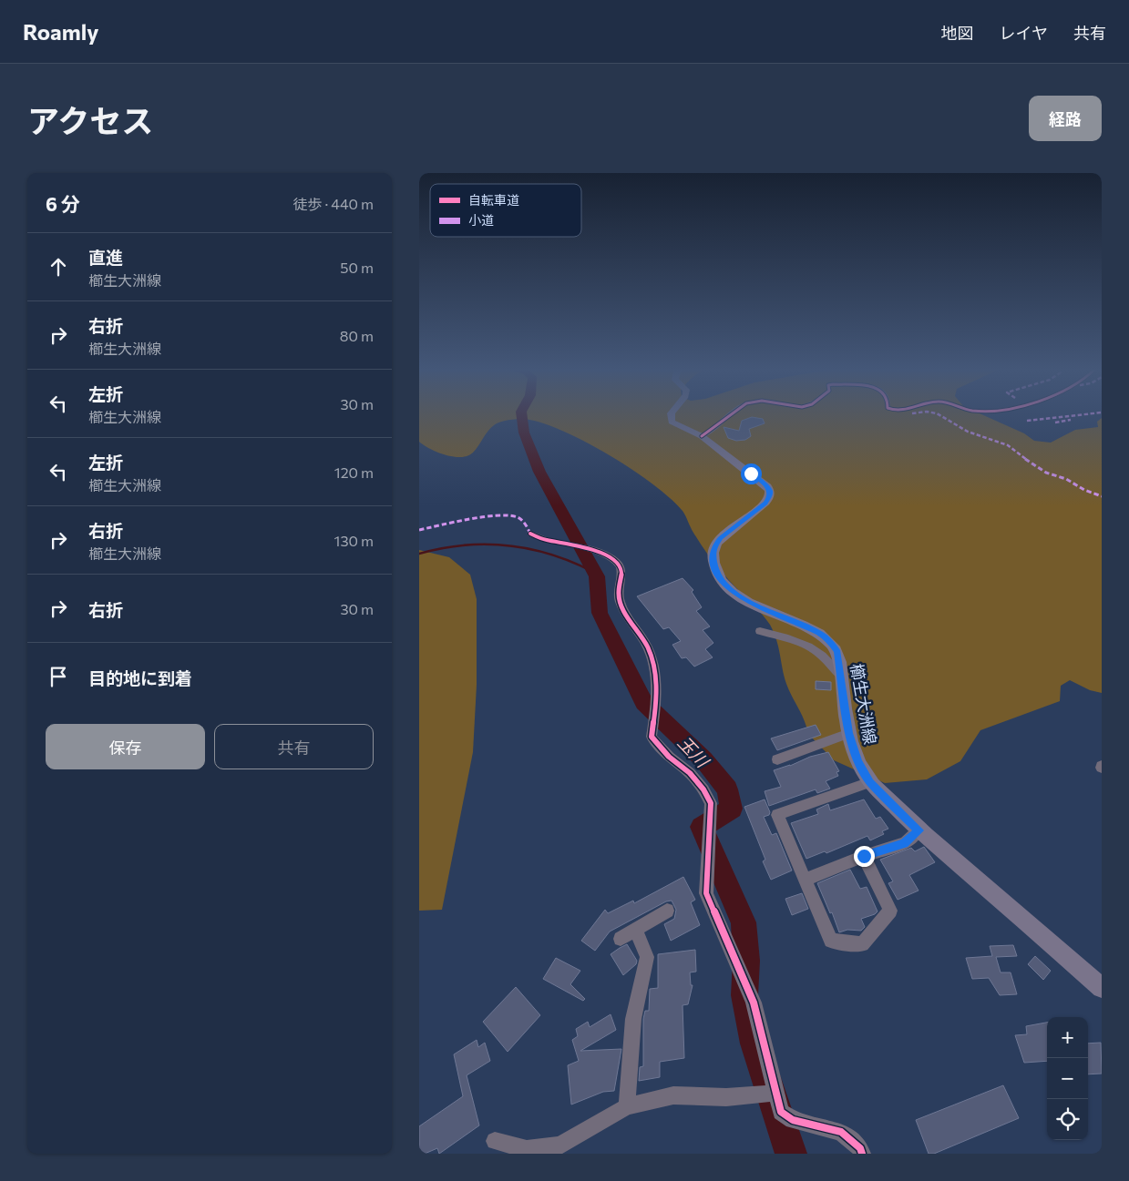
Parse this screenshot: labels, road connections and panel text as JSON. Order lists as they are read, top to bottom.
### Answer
{
  "streets": {
    "main road": ["櫛生大洲線"]
  },
  "water": ["玉川"],
  "legend": ["自転車道", "小道"],
  "page": {
    "header": "Roamly",
    "nav": ["地図", "レイヤ", "共有"],
    "title": "アクセス",
    "buttons": [
      "経路",
      ["保存", "共有"]
    ],
    "heading": ["6 分", "徒歩 · 440 m"],
    "list": [
      ["直進", "櫛生大洲線", "50 m"],
      ["右折", "櫛生大洲線", "80 m"],
      ["左折", "櫛生大洲線", "30 m"],
      ["左折", "櫛生大洲線", "120 m"],
      ["右折", "櫛生大洲線", "130 m"],
      ["右折", "30 m"],
      "目的地に到着"
    ],
    "map_buttons": ["+", "−"]
  }
}
